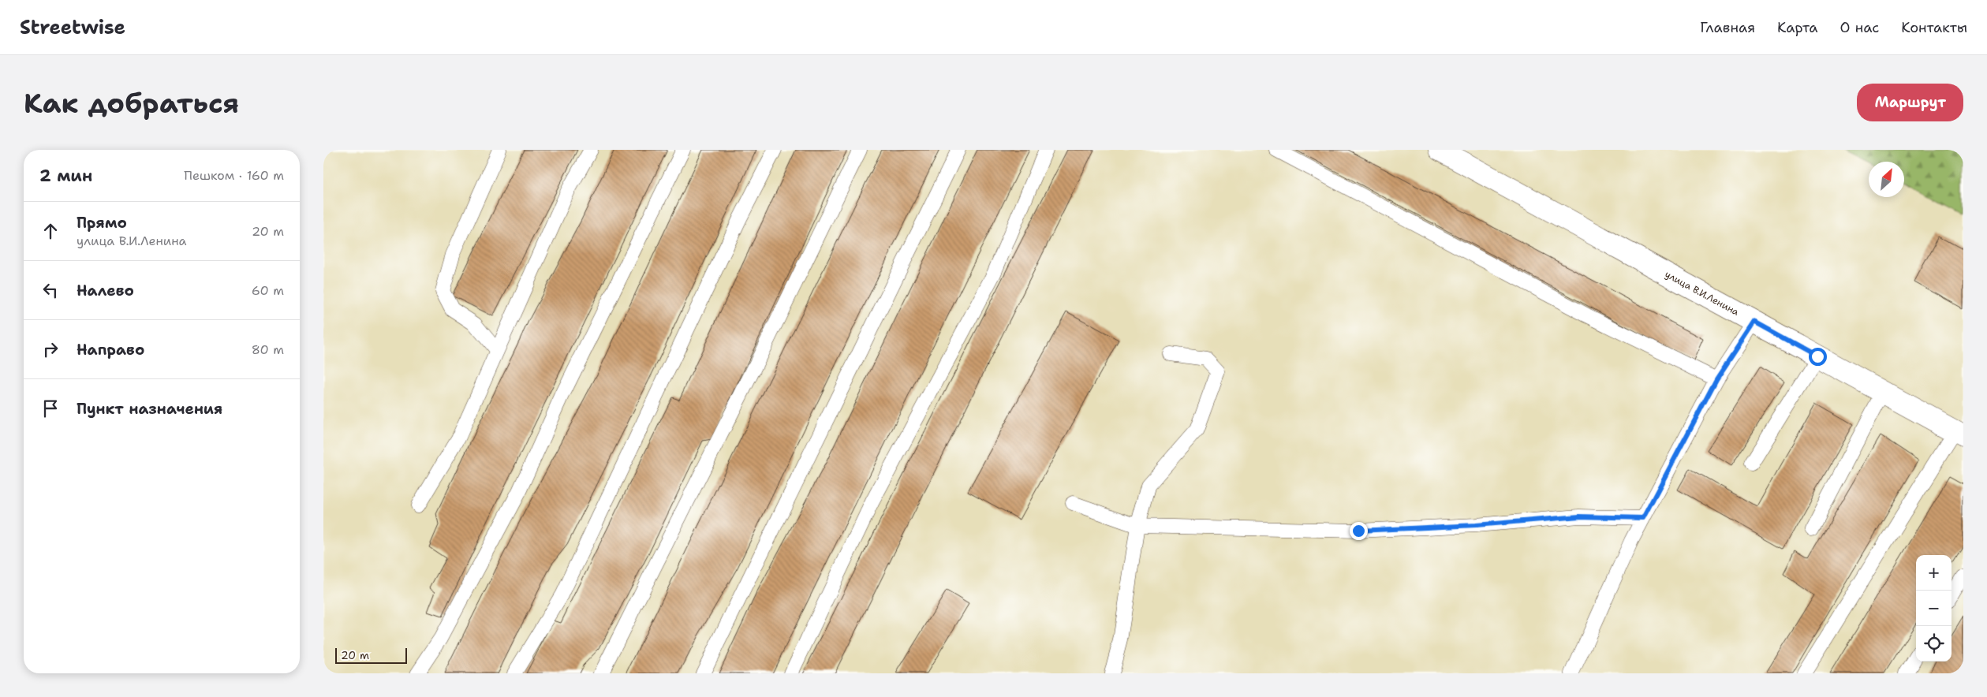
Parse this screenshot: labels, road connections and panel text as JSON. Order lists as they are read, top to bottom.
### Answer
{
  "streets": {
    "main road": ["улица В.И.Ленина"]
  },
  "scale_bar": "20 m",
  "north": "top right",
  "page": {
    "header": "Streetwise",
    "nav": [
      "Главная",
      "Карта",
      "О нас",
      "Контакты"
    ],
    "buttons": "Маршрут",
    "title": "Как добраться",
    "heading": ["2 мин", "Пешком · 160 m"],
    "list": [
      ["Прямо", "улица В.И.Ленина", "20 m"],
      ["Налево", "60 m"],
      ["Направо", "80 m"],
      "Пункт назначения"
    ],
    "map_buttons": ["+", "−"],
    "scale": "20 m"
  }
}
